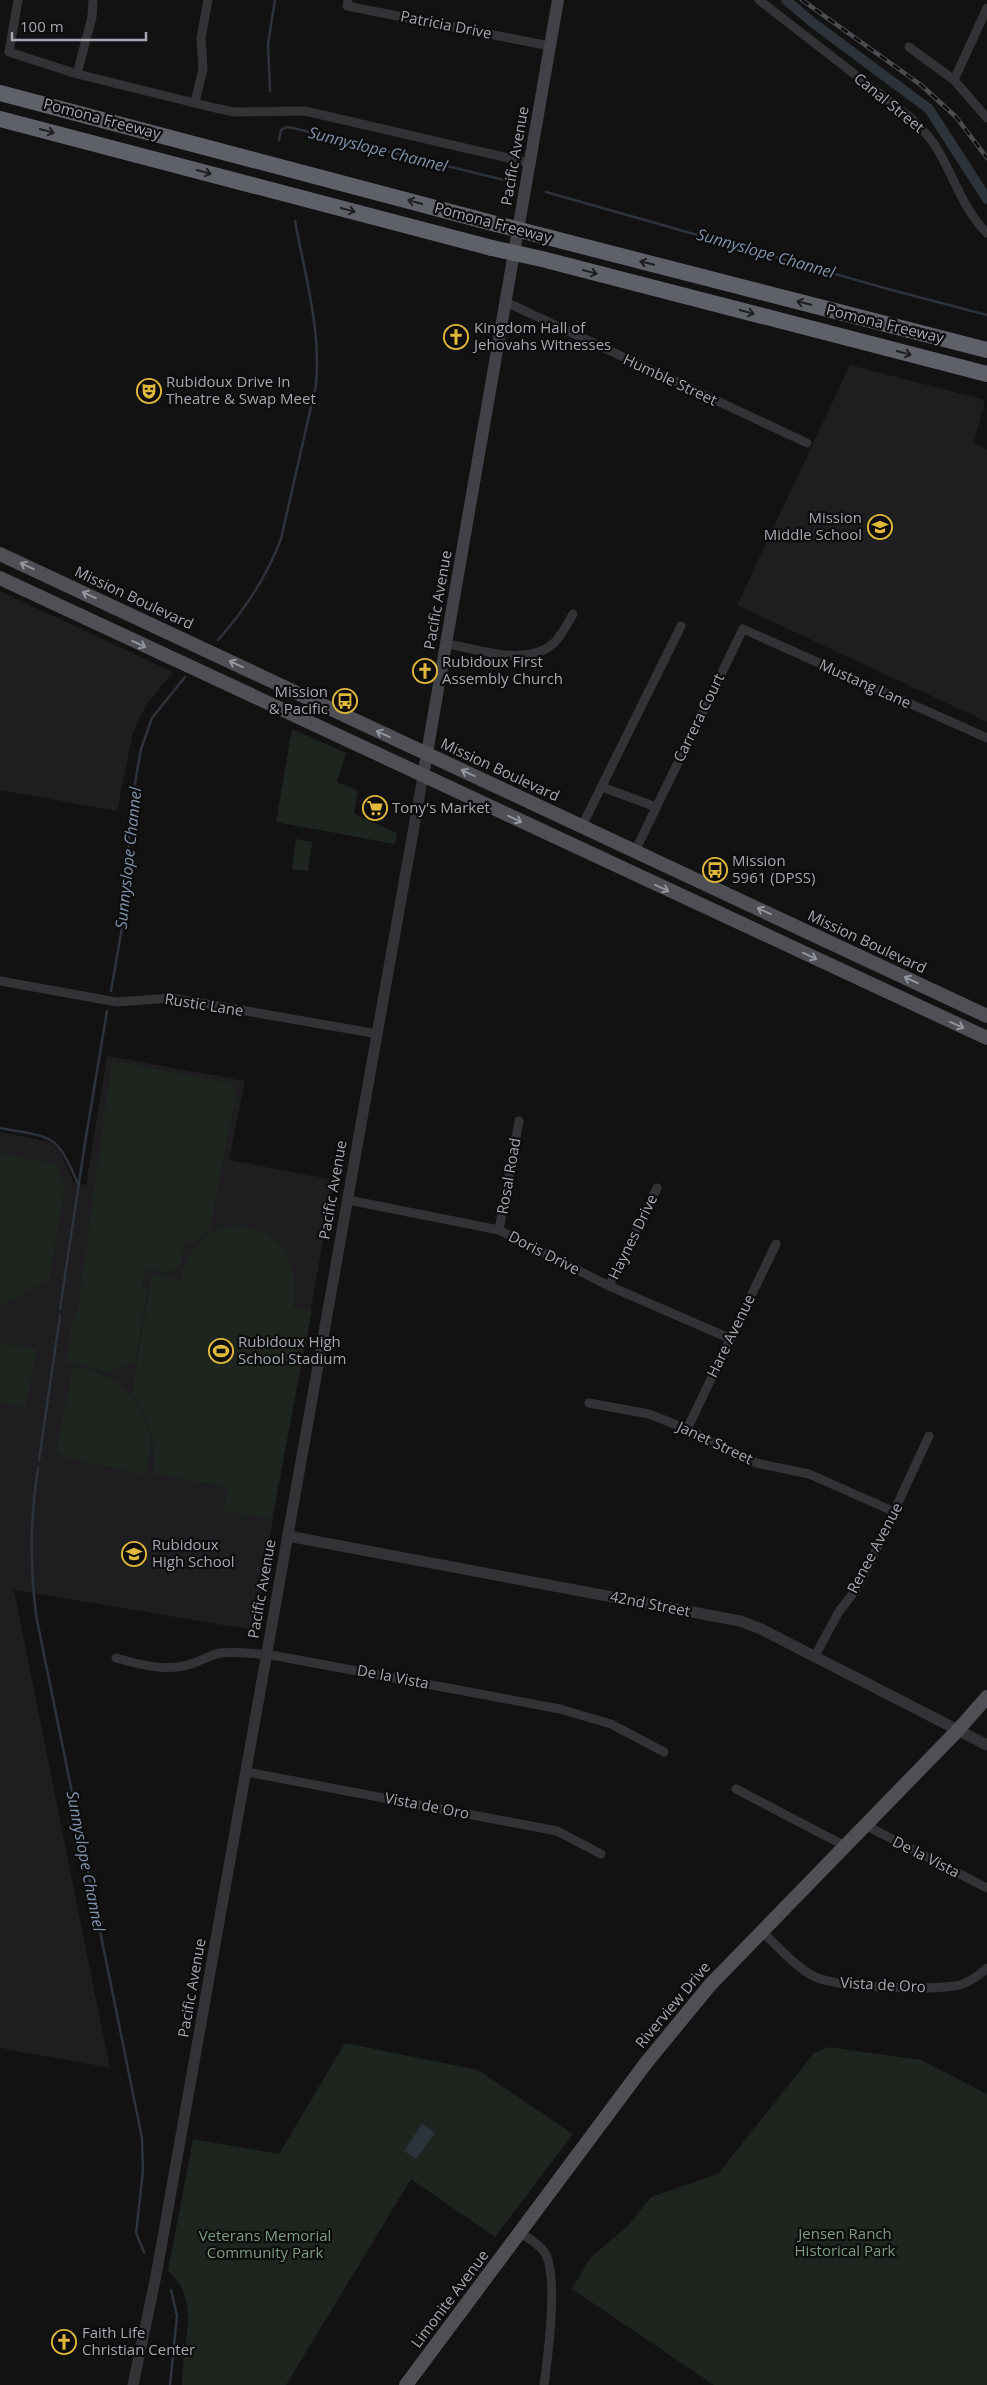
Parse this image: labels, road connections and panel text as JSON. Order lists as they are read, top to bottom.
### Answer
{
  "streets": {
    "highway": ["Pomona Freeway"],
    "main road": [
      "Pacific Avenue",
      "Mission Boulevard",
      "Riverview Drive",
      "Limonite Avenue"
    ],
    "street": [
      "Patricia Drive",
      "Canal Street",
      "Humble Street",
      "Mustang Lane",
      "Carrera Court",
      "Rustic Lane",
      "Rosal Road",
      "Haynes Drive",
      "Doris Drive",
      "Hare Avenue",
      "Janet Street",
      "Renee Avenue",
      "42nd Street",
      "De la Vista",
      "Vista de Oro"
    ]
  },
  "crossings": [
    ["Patricia Drive", "Pacific Avenue"],
    ["Pacific Avenue", "Humble Street"],
    ["Pacific Avenue", "Mission Boulevard"],
    ["Pacific Avenue", "Rustic Lane"],
    ["Pacific Avenue", "Doris Drive"],
    ["Pacific Avenue", "42nd Street"],
    ["Pacific Avenue", "De la Vista"],
    ["Pacific Avenue", "Vista de Oro"],
    ["Mission Boulevard", "Carrera Court"],
    ["Mustang Lane", "Carrera Court"],
    ["Rosal Road", "Doris Drive"],
    ["Haynes Drive", "Doris Drive"],
    ["Doris Drive", "Hare Avenue"],
    ["Hare Avenue", "Janet Street"],
    ["Janet Street", "Renee Avenue"],
    ["Renee Avenue", "42nd Street"],
    ["42nd Street", "Riverview Drive"],
    ["De la Vista", "Riverview Drive"],
    ["Vista de Oro", "Riverview Drive"],
    ["Riverview Drive", "Limonite Avenue"]
  ],
  "water": ["Sunnyslope Channel"],
  "parks": ["Jensen Ranch Historical Park", "Veterans Memorial Community Park"],
  "places": {
    "church": ["Kingdom Hall of Jehovahs Witnesses", "Rubidoux First Assembly Church", "Faith Life Christian Center"],
    "theatre": ["Rubidoux Drive In Theatre & Swap Meet"],
    "school or university": ["Mission Middle School", "Rubidoux High School"],
    "bus stop": ["Mission & Pacific", "Mission 5961 (DPSS)"],
    "supermarket": ["Tony's Market"],
    "sports": ["Rubidoux High School Stadium"]
  },
  "scale_bar": "100 m"
}
